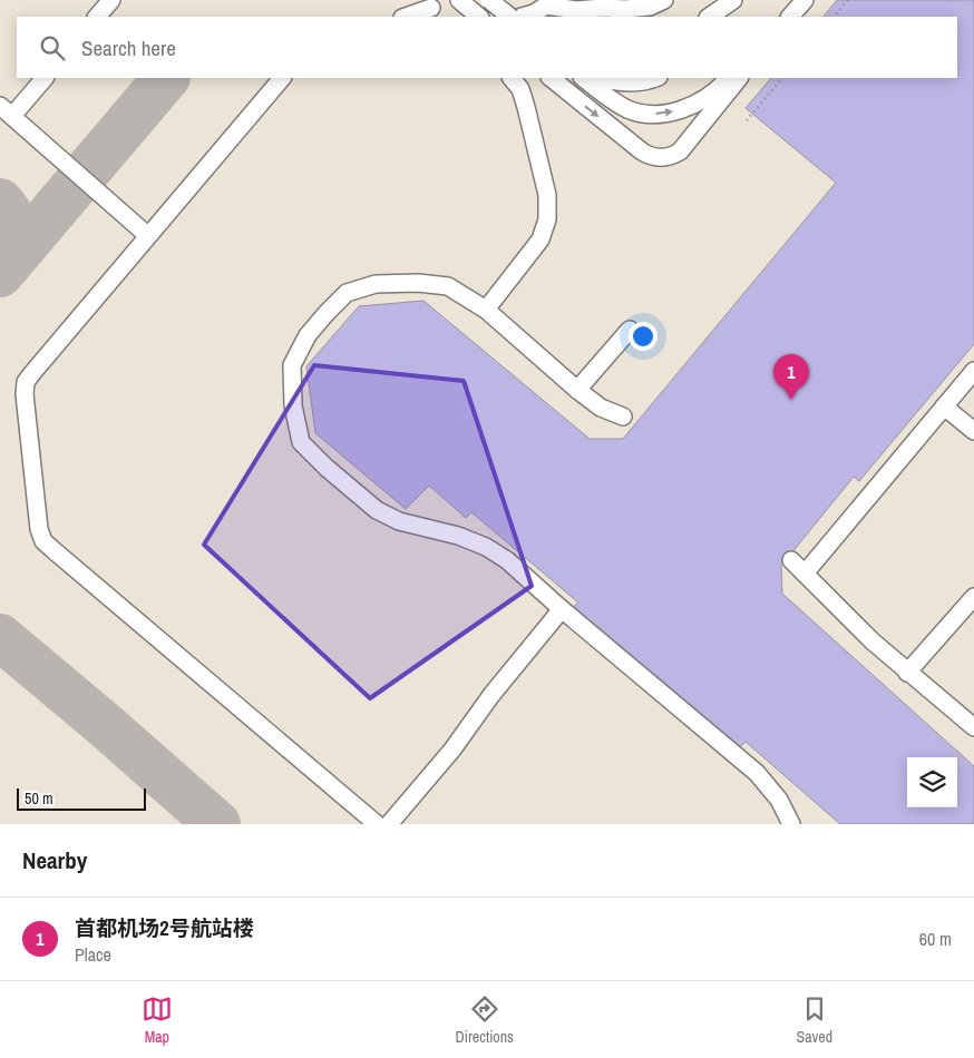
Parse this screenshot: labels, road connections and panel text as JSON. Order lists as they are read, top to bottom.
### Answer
{
  "scale_bar": "50 m",
  "page": {
    "search": "Search here",
    "pins": "1",
    "scale": "50 m",
    "heading": "Nearby",
    "list": [
      {
        "mark": "1",
        "name": "首都机场2号航站楼",
        "note": "Place",
        "value": "60 m"
      }
    ],
    "nav": ["Map", "Directions", "Saved"]
  }
}
